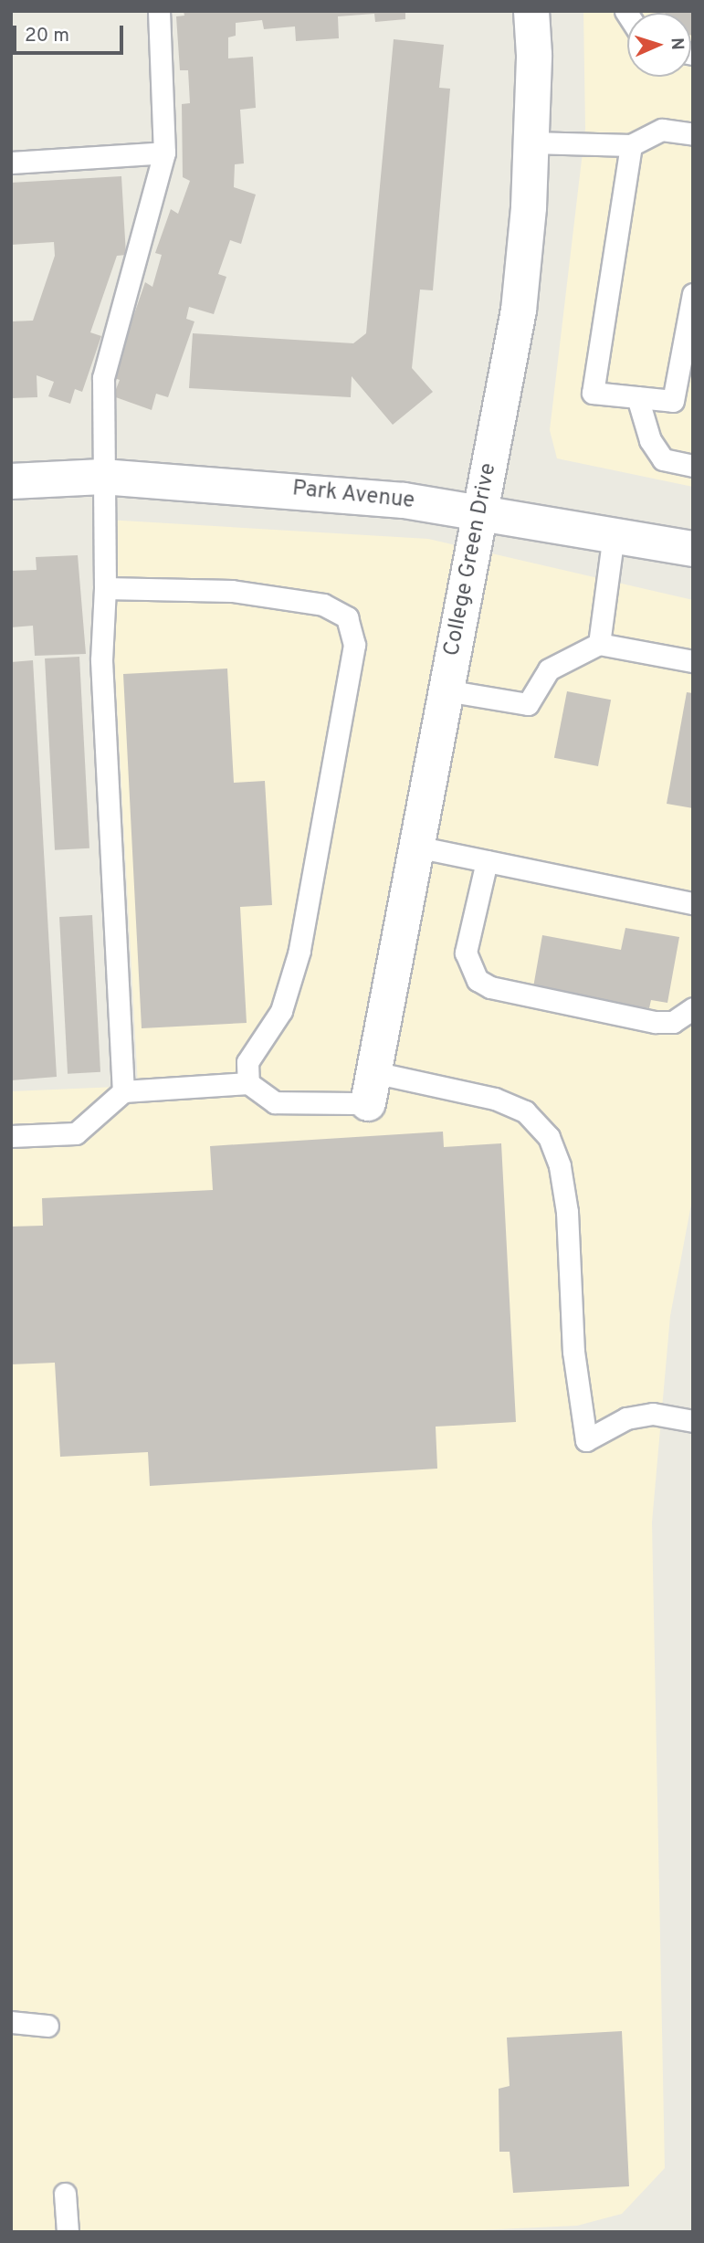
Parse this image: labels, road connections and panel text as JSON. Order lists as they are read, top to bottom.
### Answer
{
  "streets": {
    "street": ["Park Avenue", "College Green Drive"]
  },
  "crossings": [
    ["Park Avenue", "College Green Drive"]
  ],
  "scale_bar": "20 m",
  "north": "right"
}
